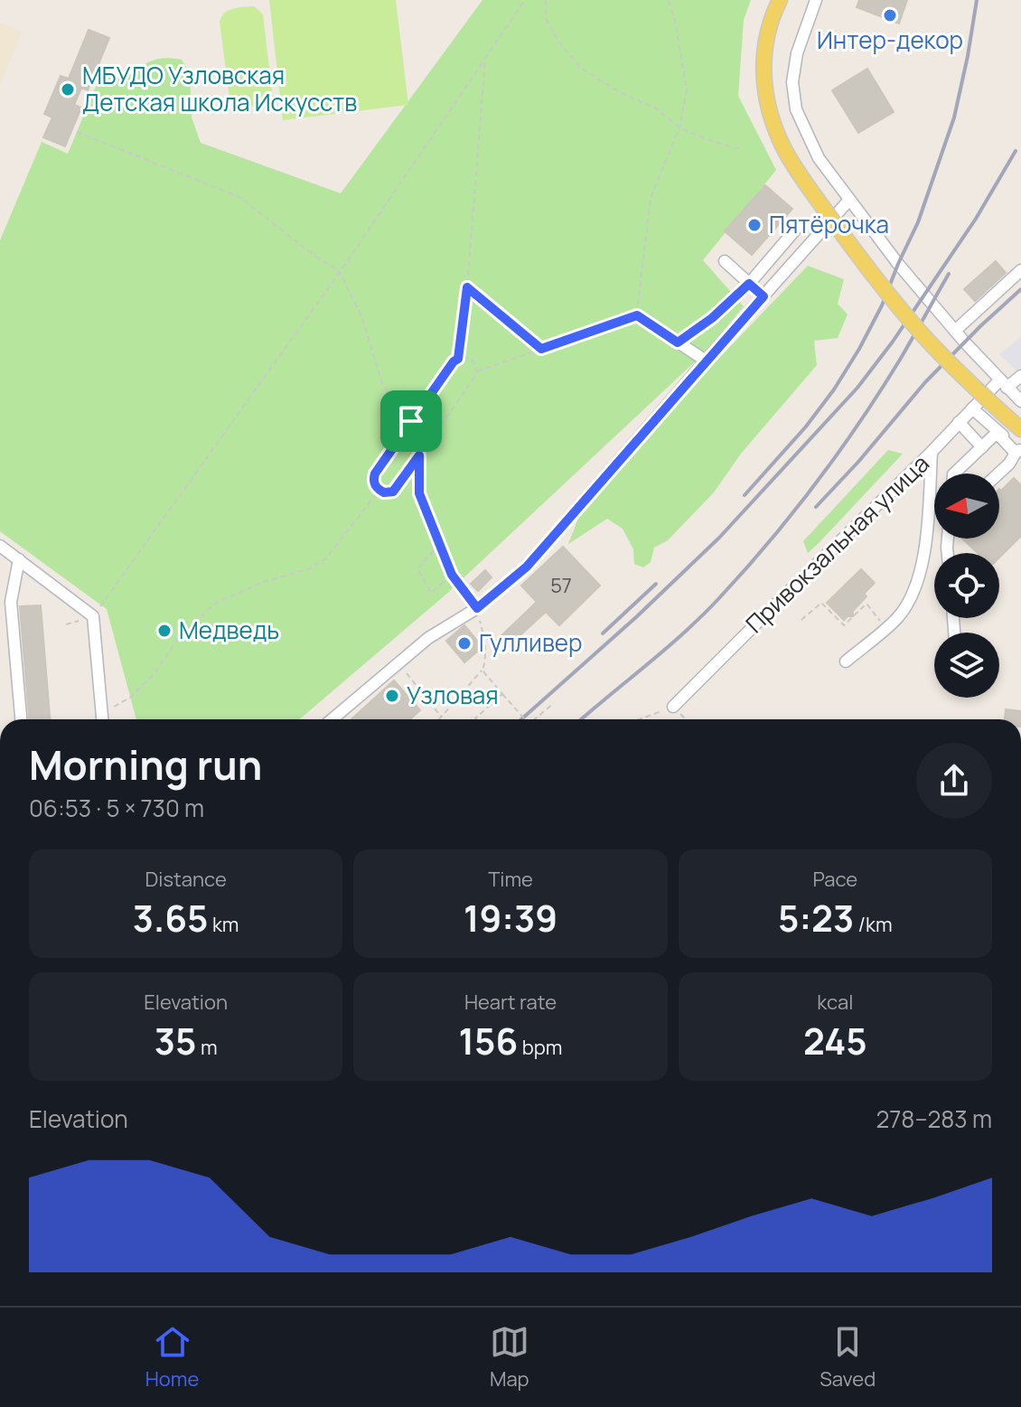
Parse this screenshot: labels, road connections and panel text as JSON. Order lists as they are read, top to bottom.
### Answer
{
  "streets": {
    "street": ["Привокзальная улица"]
  },
  "places": [
    "Интер-декор",
    "МБУДО Узловская Детская школа Искусств",
    "Пятёрочка",
    "Медведь",
    "Гулливер",
    "Узловая"
  ],
  "house_numbers": ["57"],
  "north": "left",
  "page": {
    "heading": ["Morning run", "06:53 · 5 × 730 m"],
    "stats": [
      ["Distance", "3.65 km"],
      ["Time", "19:39"],
      ["Pace", "5:23 /km"],
      ["Elevation", "35 m"],
      ["Heart rate", "156 bpm"],
      ["kcal", "245"]
    ],
    "chart": ["Elevation", "278–283 m"],
    "tabs": ["Home", "Map", "Saved"]
  }
}
